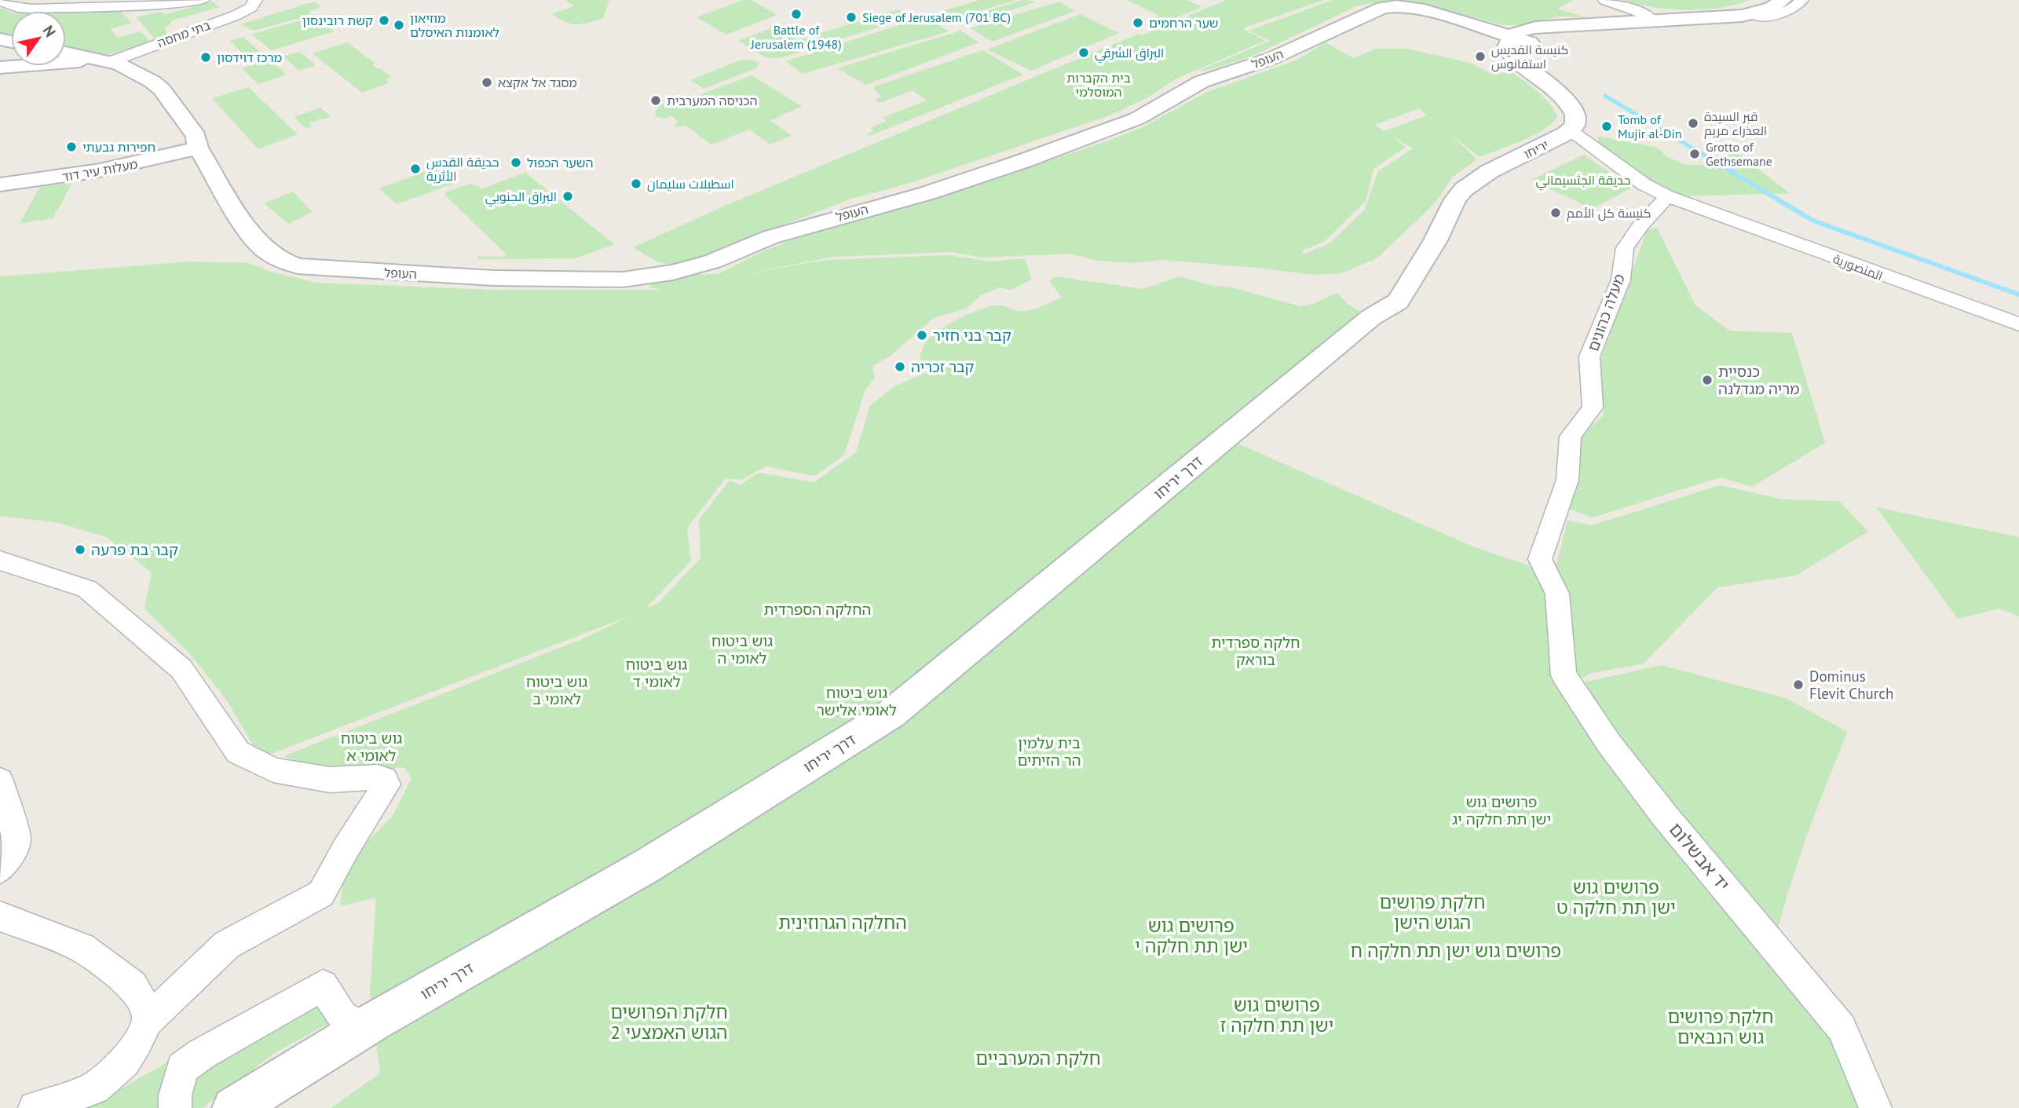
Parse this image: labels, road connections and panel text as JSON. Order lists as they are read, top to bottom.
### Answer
{
  "streets": {
    "street": [
      "בתי מחסה",
      "העופל",
      "יריחו",
      "מעלות עיר דוד",
      "المنصورية",
      "מעלה כהונים",
      "דרך יריחו",
      "יד אבשלום"
    ]
  },
  "crossings": [
    ["בתי מחסה", "העופל"],
    ["העופל", "מעלות עיר דוד"],
    ["יריחו", "المنصورية"],
    ["יריחו", "דרך יריחו"],
    ["المنصورية", "מעלה כהונים"],
    ["מעלה כהונים", "יד אבשלום"]
  ],
  "parks": [
    "בית הקברות המוסלמי",
    "حديقة الجثسيماني",
    "החלקה הספרדית",
    "גוש ביטוח לאומי ה",
    "חלקה ספרדית בוראק",
    "גוש ביטוח לאומי ד",
    "גוש ביטוח לאומי ב",
    "גוש ביטוח לאומי אלישר",
    "גוש ביטוח לאומי א",
    "בית עלמין הר הזיתים",
    "פרושים גוש ישן תת חלקה יג",
    "פרושים גוש ישן תת חלקה ט",
    "חלקת פרושים הגוש הישן",
    "החלקה הגרוזינית",
    "פרושים גוש ישן תת חלקה י",
    "פרושים גוש ישן תת חלקה ח",
    "פרושים גוש ישן תת חלקה ז",
    "חלקת הפרושים הגוש האמצעי 2",
    "חלקת פרושים גוש הנבאים",
    "חלקת המערביים"
  ],
  "places": [
    "Battle of Jerusalem (1948)",
    "Siege of Jerusalem (701 BC)",
    "קשת רובינסון",
    "שער הרחמים",
    "מוזיאון לאומנות האיסלם",
    "البراق الشرقي",
    "كنيسة القديس استفانوس",
    "מרכז דוידסון",
    "מסגד אל אקצא",
    "הכניסה המערבית",
    "قبر السيدة العذراء مريم",
    "Tomb of Mujir al-Din",
    "חפירות גבעתי",
    "Grotto of Gethsemane",
    "השער הכפול",
    "حديقة القدس الأثرية",
    "اسطبلات سليمان",
    "البراق الجنوبي",
    "كنيسة كل الأمم",
    "קבר בני חזיר",
    "קבר זכריה",
    "כנסיית מריה מגדלנה",
    "קבר בת פרעה",
    "Dominus Flevit Church"
  ],
  "north": "top right"
}
